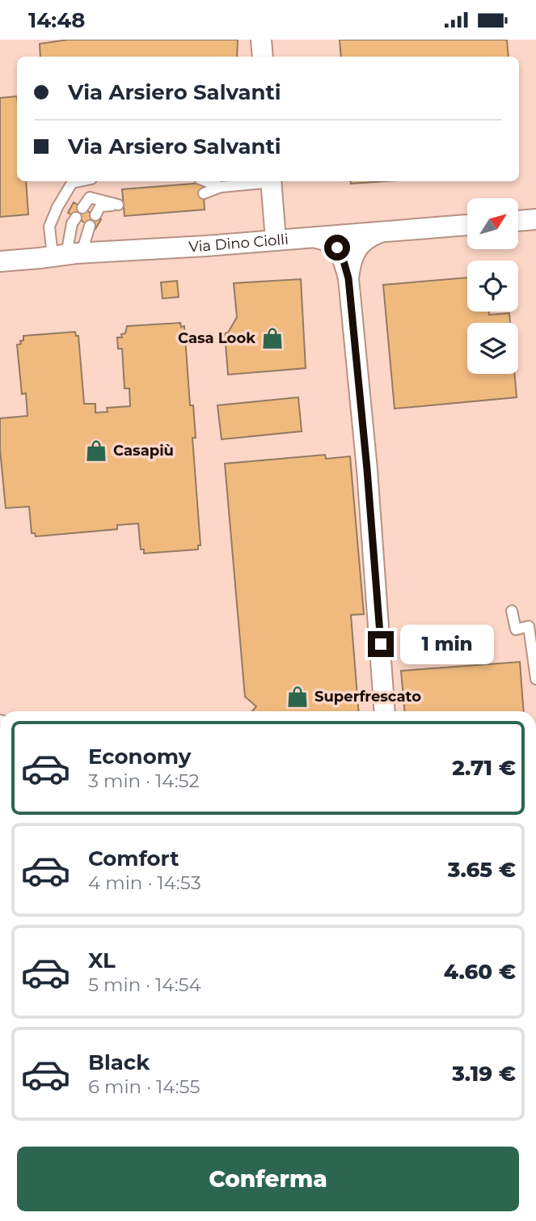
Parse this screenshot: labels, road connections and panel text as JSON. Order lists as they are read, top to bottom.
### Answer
{
  "streets": {
    "street": ["Via Dino Ciolli"]
  },
  "places": {
    "shop": ["Casa Look", "Casapiù", "Superfrescato"]
  },
  "north": "top right",
  "page": {
    "status": "14:48",
    "banner": ["Via Arsiero Salvanti", "Via Arsiero Salvanti"],
    "bubble": "1 min",
    "list": [
      {
        "name": "Economy",
        "note": "3 min · 14:52",
        "value": "2.71 €"
      },
      {
        "name": "Comfort",
        "note": "4 min · 14:53",
        "value": "3.65 €"
      },
      {
        "name": "XL",
        "note": "5 min · 14:54",
        "value": "4.60 €"
      },
      {
        "name": "Black",
        "note": "6 min · 14:55",
        "value": "3.19 €"
      }
    ],
    "buttons": "Conferma"
  }
}
